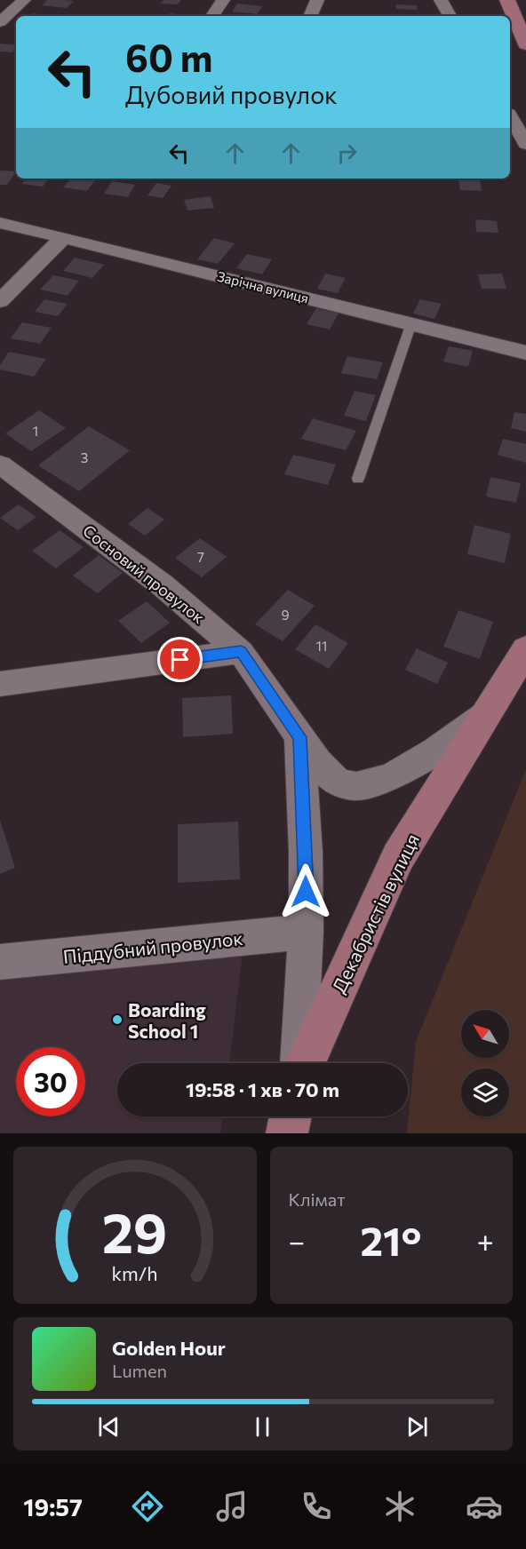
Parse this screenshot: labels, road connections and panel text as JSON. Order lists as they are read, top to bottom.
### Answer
{
  "streets": {
    "street": [
      "Зарічна вулиця",
      "Сосновий провулок",
      "Декабристів вулиця",
      "Піддубний провулок"
    ]
  },
  "crossings": [
    ["Сосновий провулок", "Декабристів вулиця"]
  ],
  "places": ["Boarding School 1"],
  "house_numbers": [
    "1",
    "3",
    "7",
    "9",
    "11"
  ],
  "north": "top left",
  "page": {
    "turn": ["60 m", "Дубовий провулок"],
    "limit": "30",
    "trip": "19:58 · 1 хв · 70 m",
    "tile": "Клімат",
    "heat": ["−", "21°", "+"],
    "song": ["Golden Hour", "Lumen"],
    "tabs": "19:57",
    "gauge": ["29", "km/h"]
  }
}
